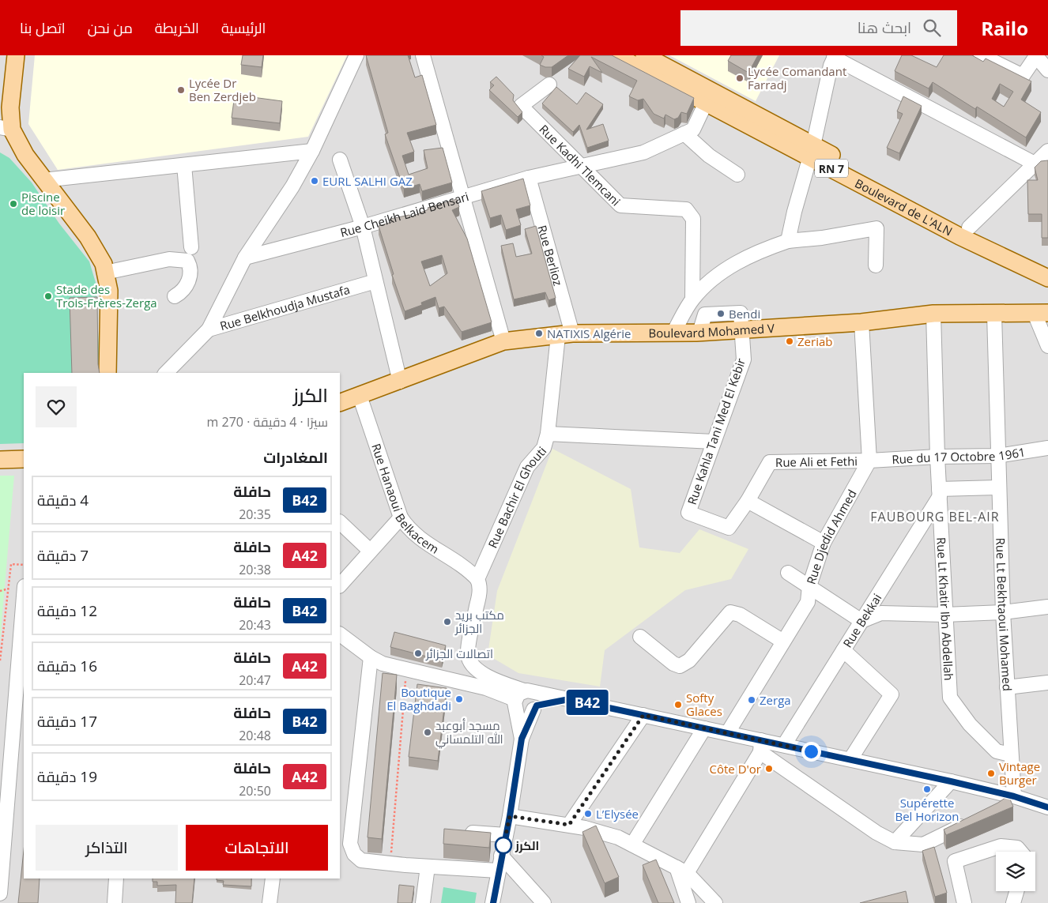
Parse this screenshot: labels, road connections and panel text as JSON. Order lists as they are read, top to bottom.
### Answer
{
  "streets": {
    "main road": ["RN 7", "Boulevard de L'ALN", "Boulevard Mohamed V"],
    "street": [
      "Rue Kadhi Tlemcani",
      "Rue Cheikh Laid Bensari",
      "Rue Berlioz",
      "Rue Belkhoudja Mustafa",
      "Rue Kahla Tani Med El Kebir",
      "Rue du 17 Octobre 1961",
      "Rue Ali et Fethi",
      "Rue Hanaoui Belkacem",
      "Rue Bachir El Ghouti",
      "Rue Djedid Ahmed",
      "Rue Lt Khatir Ibn Abdellah",
      "Rue Lt Bekhtaoui Mohamed",
      "Rue Bekkai"
    ]
  },
  "crossings": [
    ["Rue Kadhi Tlemcani", "Rue Cheikh Laid Bensari"],
    ["Boulevard de L'ALN", "Rue Cheikh Laid Bensari"],
    ["Rue Cheikh Laid Bensari", "Rue Berlioz"],
    ["Rue Cheikh Laid Bensari", "Rue Belkhoudja Mustafa"],
    ["Rue Berlioz", "Boulevard Mohamed V"],
    ["Boulevard Mohamed V", "Rue Kahla Tani Med El Kebir"],
    ["Boulevard Mohamed V", "Rue Hanaoui Belkacem"],
    ["Boulevard Mohamed V", "Rue Lt Khatir Ibn Abdellah"],
    ["Boulevard Mohamed V", "Rue Lt Bekhtaoui Mohamed"],
    ["Rue Kahla Tani Med El Kebir", "Rue Ali et Fethi"],
    ["Rue Kahla Tani Med El Kebir", "Rue Bachir El Ghouti"],
    ["Rue du 17 Octobre 1961", "Rue Ali et Fethi"],
    ["Rue du 17 Octobre 1961", "Rue Djedid Ahmed"],
    ["Rue du 17 Octobre 1961", "Rue Lt Khatir Ibn Abdellah"],
    ["Rue du 17 Octobre 1961", "Rue Lt Bekhtaoui Mohamed"],
    ["Rue Ali et Fethi", "Rue Djedid Ahmed"],
    ["Rue Hanaoui Belkacem", "Rue Bachir El Ghouti"],
    ["Rue Lt Khatir Ibn Abdellah", "Rue Lt Bekhtaoui Mohamed"],
    ["Rue Lt Khatir Ibn Abdellah", "Rue Bekkai"]
  ],
  "districts": ["FAUBOURG BEL-AIR"],
  "places": [
    "Lycée Comandant Farradj",
    "Lycée Dr Ben Zerdjeb",
    "EURL SALHI GAZ",
    "Piscine de loisir",
    "Stade des Trois-Frères-Zerga",
    "Bendi",
    "NATIXIS Algérie",
    "Zeriab",
    "مكتب بريد الجزائر",
    "اتصالات الجزائر",
    "Boutique El Baghdadi",
    "Zerga",
    "Softy Glaces",
    "مسجد أبوعبد الله التلمساني",
    "Côte D'or",
    "Vintage Burger",
    "Supérette Bel Horizon",
    "L’Elysée",
    "الكرز"
  ],
  "lines": ["bus line B42"],
  "page": {
    "header": "Railo",
    "search": "ابحث هنا",
    "nav": [
      "الرئيسية",
      "الخريطة",
      "من نحن",
      "اتصل بنا"
    ],
    "on_map": "B42",
    "heading": [
      ["الكرز", "سيرًا · 4 دقيقة · 270 m"],
      "المغادرات"
    ],
    "list": [
      {
        "mark": "B42",
        "name": "حافلة",
        "note": "20:35",
        "value": "4 دقيقة"
      },
      {
        "mark": "A42",
        "name": "حافلة",
        "note": "20:38",
        "value": "7 دقيقة"
      },
      {
        "mark": "B42",
        "name": "حافلة",
        "note": "20:43",
        "value": "12 دقيقة"
      },
      {
        "mark": "A42",
        "name": "حافلة",
        "note": "20:47",
        "value": "16 دقيقة"
      },
      {
        "mark": "B42",
        "name": "حافلة",
        "note": "20:48",
        "value": "17 دقيقة"
      },
      {
        "mark": "A42",
        "name": "حافلة",
        "note": "20:50",
        "value": "19 دقيقة"
      }
    ],
    "buttons": ["الاتجاهات", "التذاكر"]
  }
}
